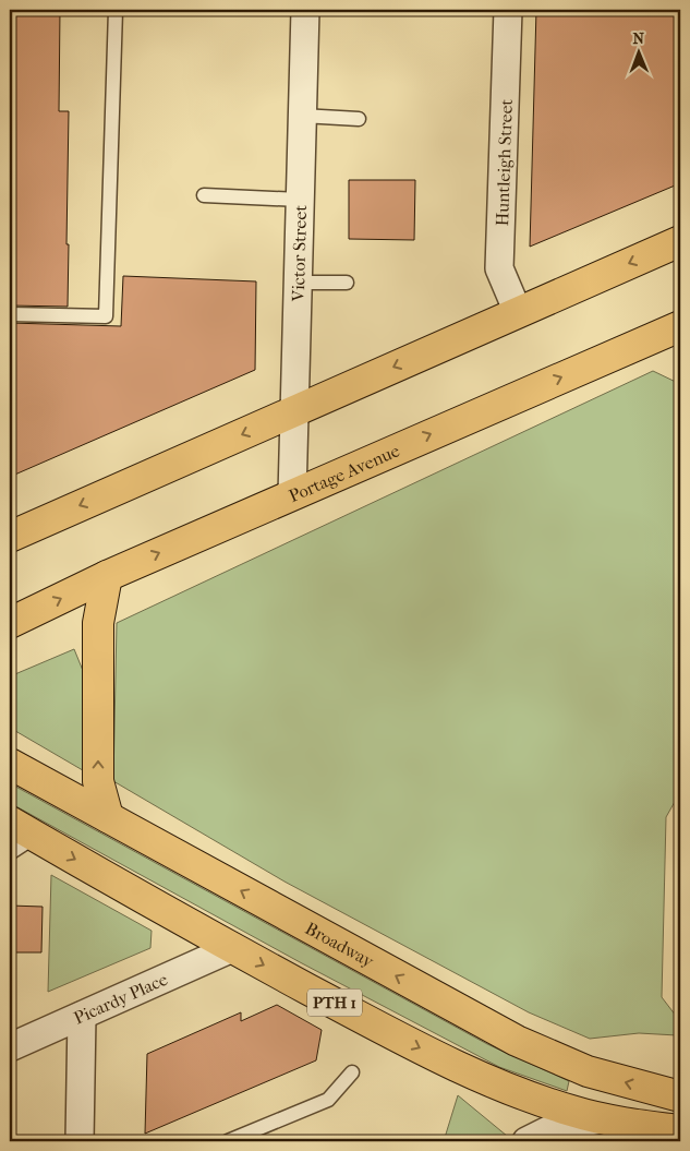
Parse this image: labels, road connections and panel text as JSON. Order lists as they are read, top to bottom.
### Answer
{
  "streets": {
    "main road": ["Portage Avenue", "Broadway", "PTH 1"],
    "street": ["Huntleigh Street", "Victor Street", "Picardy Place"]
  },
  "crossings": [
    ["Victor Street", "Portage Avenue"],
    ["Picardy Place", "PTH 1"]
  ],
  "north": "top"
}
